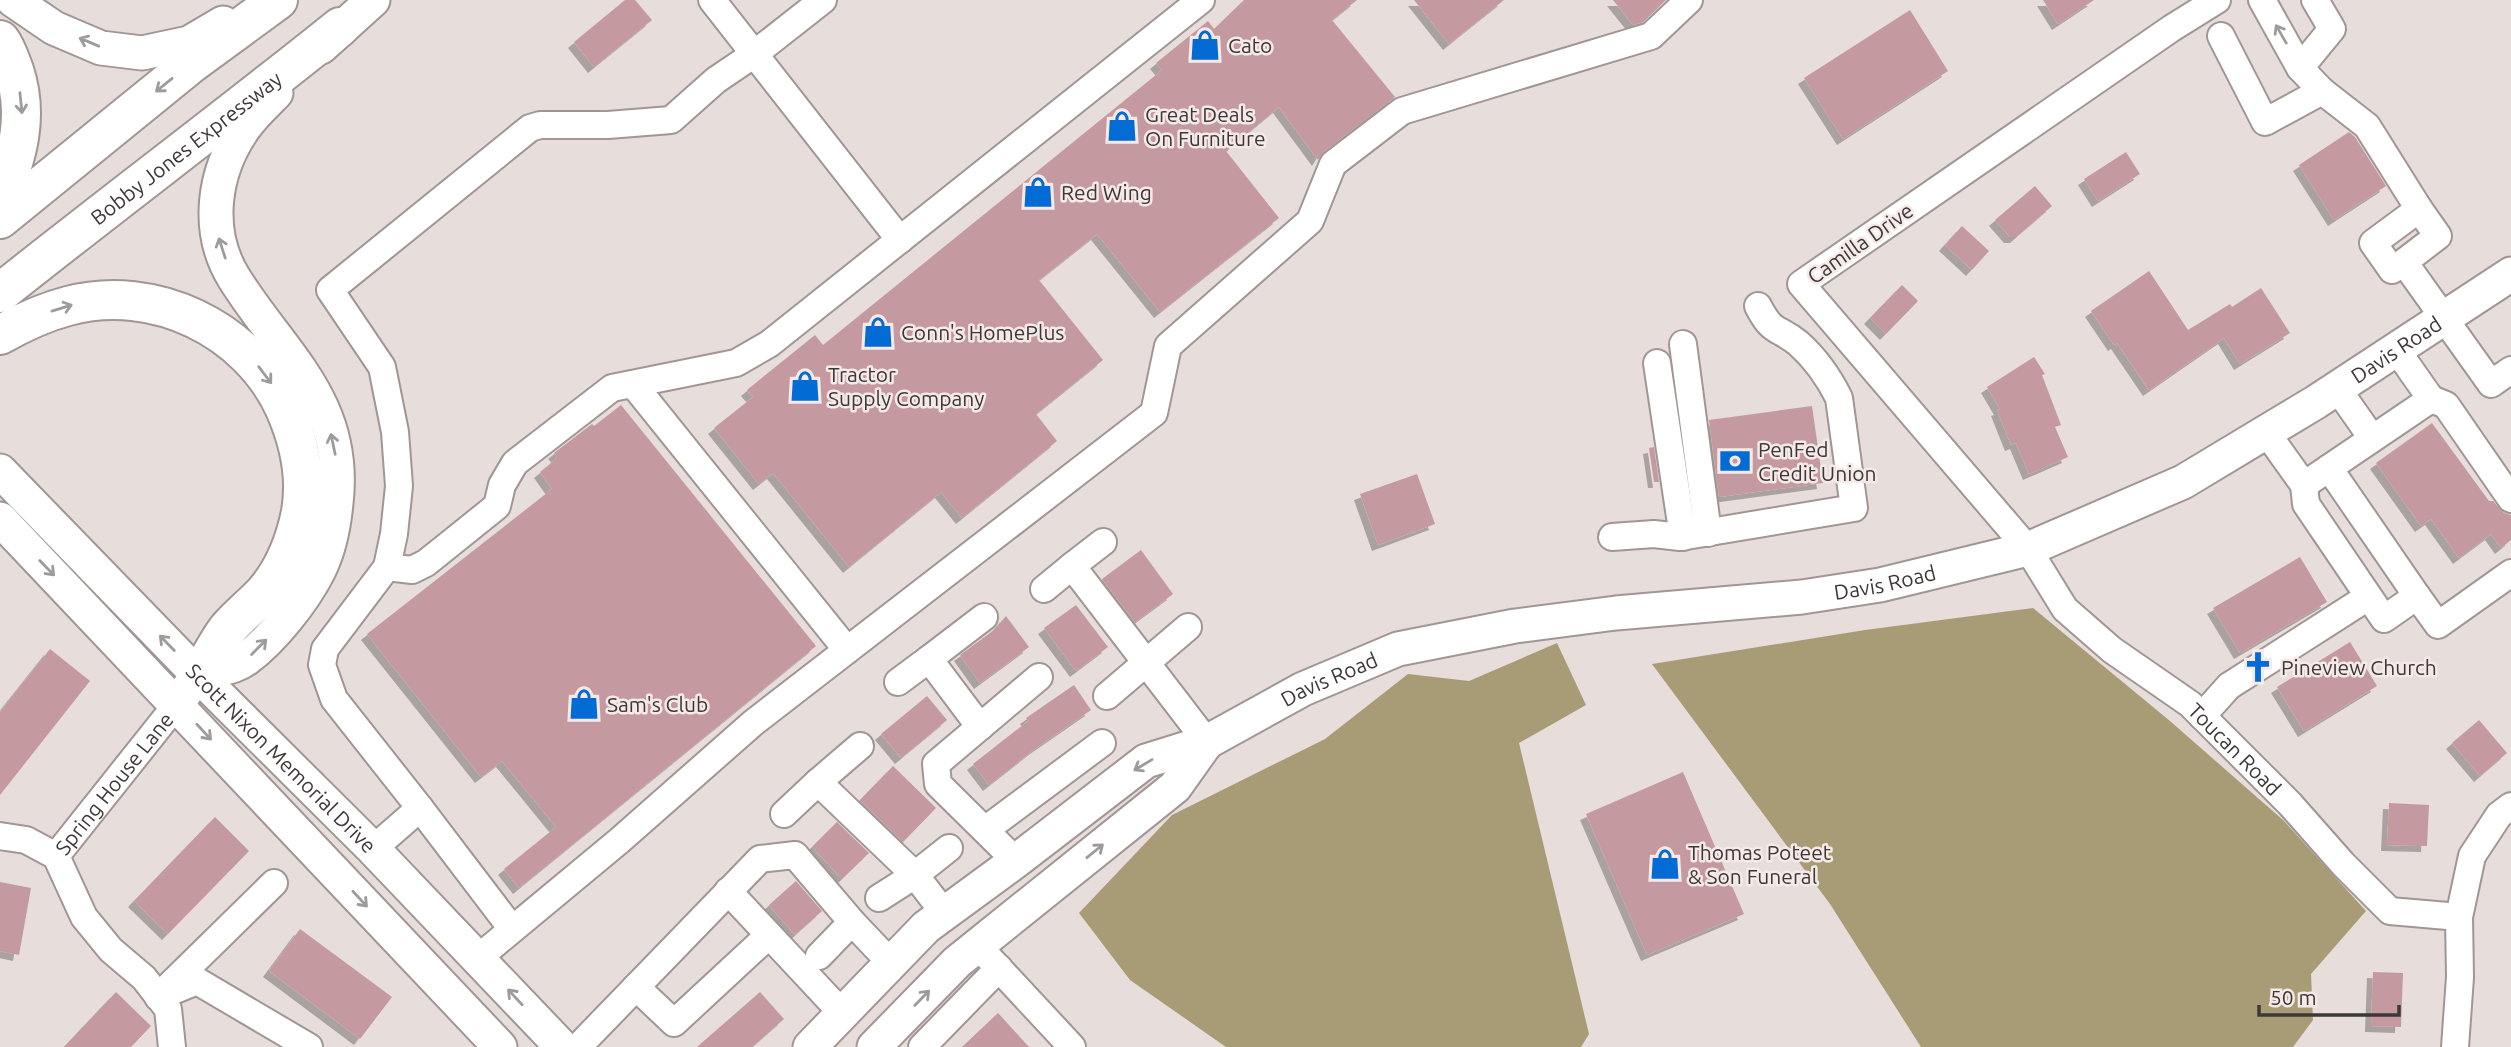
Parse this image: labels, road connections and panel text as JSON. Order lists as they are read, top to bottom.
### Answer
{
  "streets": {
    "highway": ["Bobby Jones Expressway"],
    "main road": ["Davis Road", "Scott Nixon Memorial Drive"],
    "street": ["Camilla Drive", "Toucan Road", "Spring House Lane"]
  },
  "crossings": [
    ["Camilla Drive", "Davis Road"],
    ["Camilla Drive", "Toucan Road"],
    ["Davis Road", "Toucan Road"],
    ["Scott Nixon Memorial Drive", "Spring House Lane"]
  ],
  "places": {
    "shop": [
      "Cato",
      "Great Deals On Furniture",
      "Red Wing",
      "Conn's HomePlus",
      "Tractor Supply Company",
      "Sam's Club",
      "Thomas Poteet & Son Funeral"
    ],
    "bank": ["PenFed Credit Union"],
    "church": ["Pineview Church"]
  },
  "scale_bar": "50 m"
}
